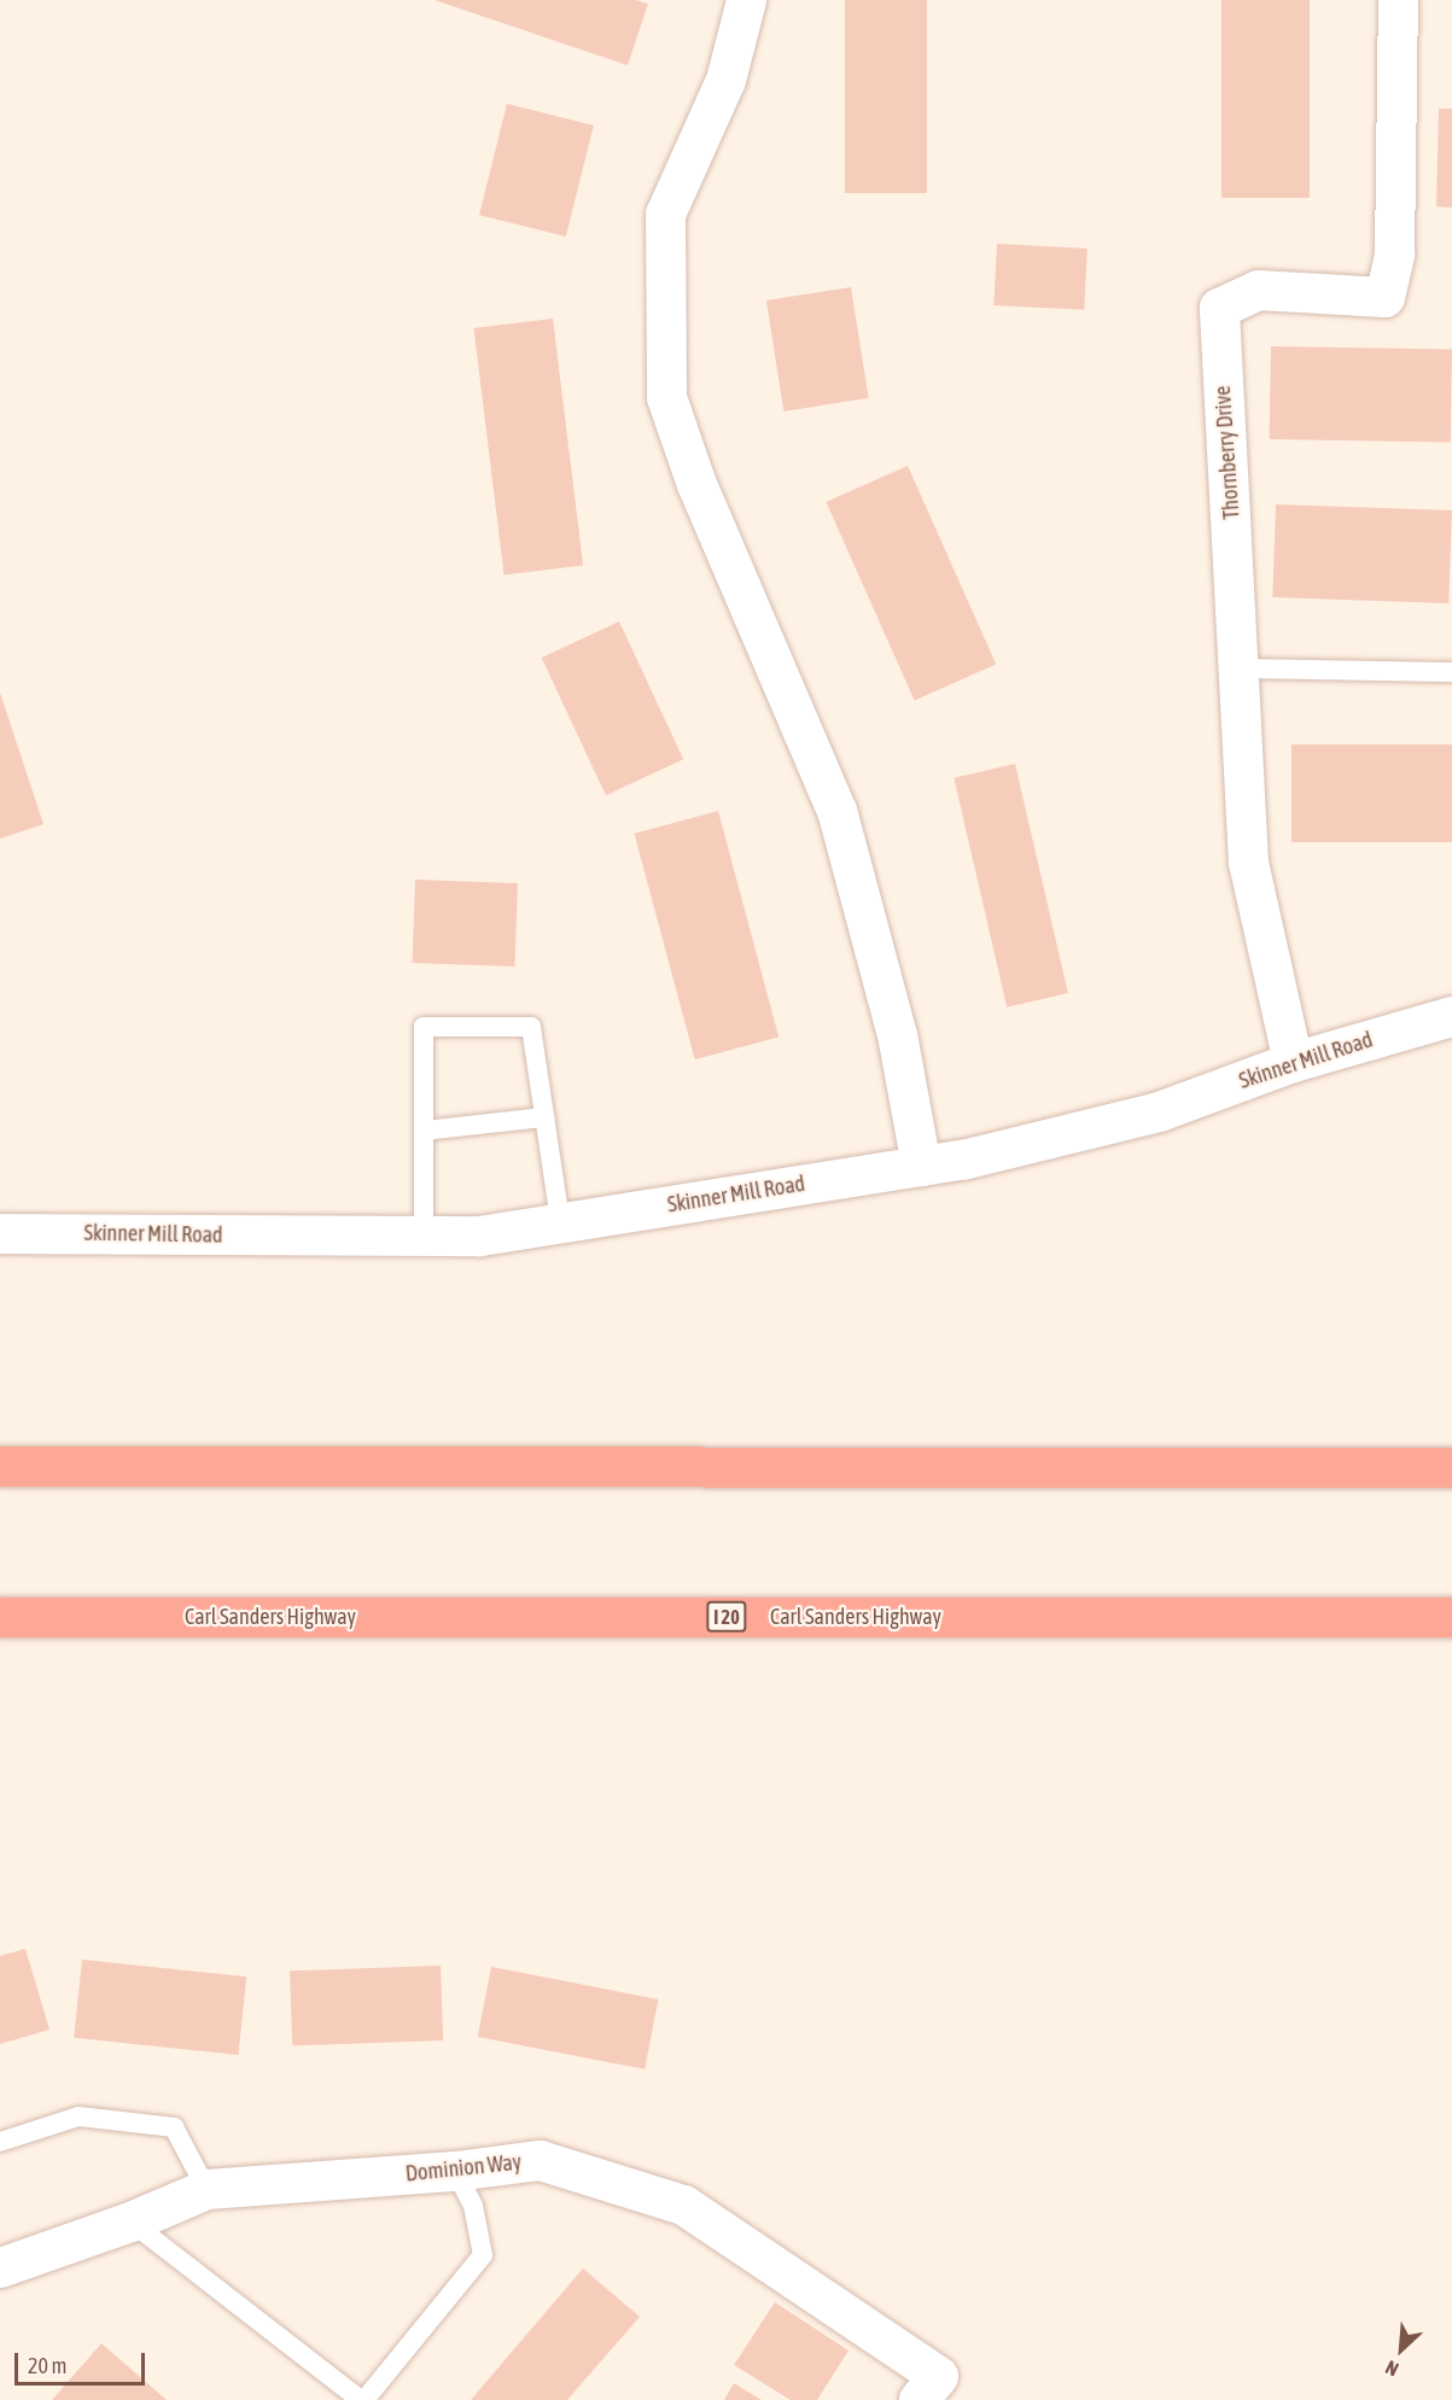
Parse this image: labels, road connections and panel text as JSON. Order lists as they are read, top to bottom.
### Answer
{
  "streets": {
    "highway": ["Carl Sanders Highway", "I 20"],
    "street": ["Thornberry Drive", "Skinner Mill Road", "Dominion Way"]
  },
  "crossings": [
    ["Thornberry Drive", "Skinner Mill Road"]
  ],
  "scale_bar": "20 m",
  "north": "bottom left"
}
